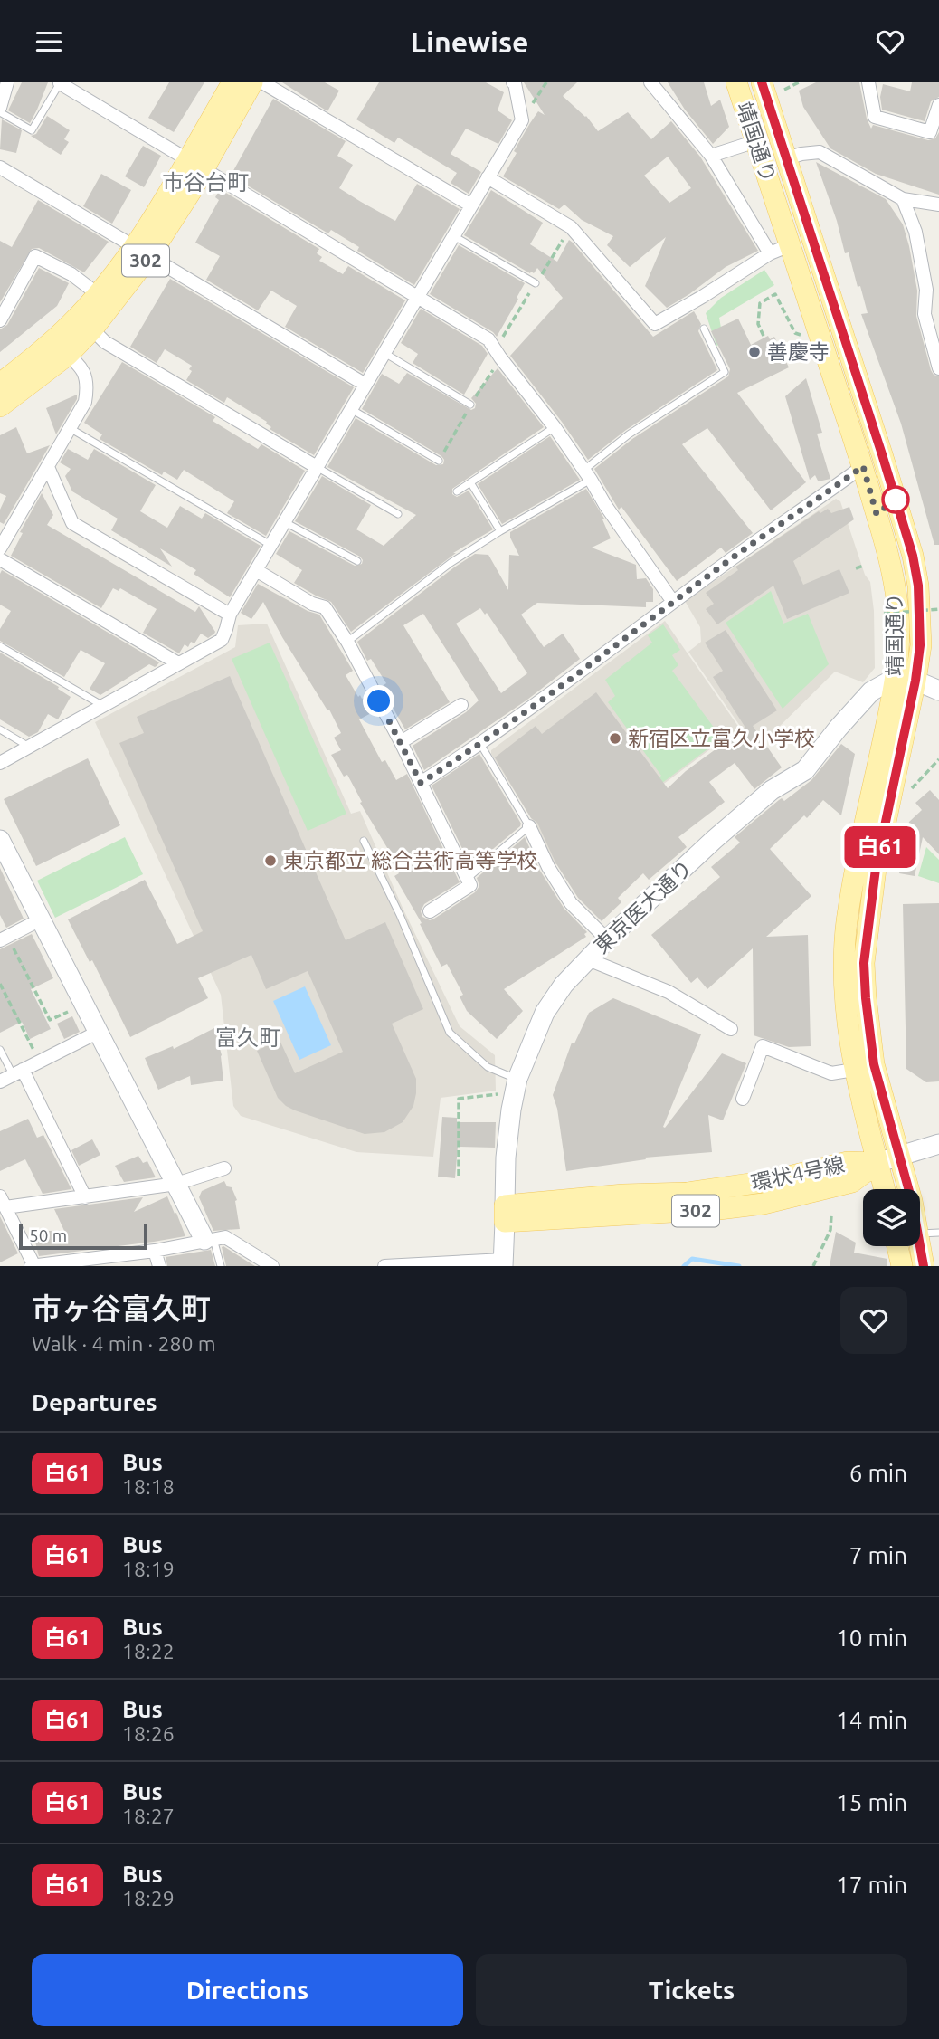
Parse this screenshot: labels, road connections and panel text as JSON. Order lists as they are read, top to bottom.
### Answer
{
  "streets": {
    "main road": ["靖国通り", "302", "環状4号線"],
    "street": ["東京医大通り"]
  },
  "crossings": [
    ["靖国通り", "東京医大通り"],
    ["靖国通り", "環状4号線"],
    ["東京医大通り", "環状4号線"]
  ],
  "districts": ["市谷台町", "富久町"],
  "places": ["善慶寺", "新宿区立富久小学校", "東京都立 総合芸術高等学校"],
  "lines": ["bus line 白61"],
  "scale_bar": "50 m",
  "page": {
    "header": "Linewise",
    "on_map": "白61",
    "scale": "50 m",
    "heading": [
      ["市ヶ谷富久町", "Walk · 4 min · 280 m"],
      "Departures"
    ],
    "list": [
      {
        "mark": "白61",
        "name": "Bus",
        "note": "18:18",
        "value": "6 min"
      },
      {
        "mark": "白61",
        "name": "Bus",
        "note": "18:19",
        "value": "7 min"
      },
      {
        "mark": "白61",
        "name": "Bus",
        "note": "18:22",
        "value": "10 min"
      },
      {
        "mark": "白61",
        "name": "Bus",
        "note": "18:26",
        "value": "14 min"
      },
      {
        "mark": "白61",
        "name": "Bus",
        "note": "18:27",
        "value": "15 min"
      },
      {
        "mark": "白61",
        "name": "Bus",
        "note": "18:29",
        "value": "17 min"
      }
    ],
    "buttons": ["Directions", "Tickets"]
  }
}
